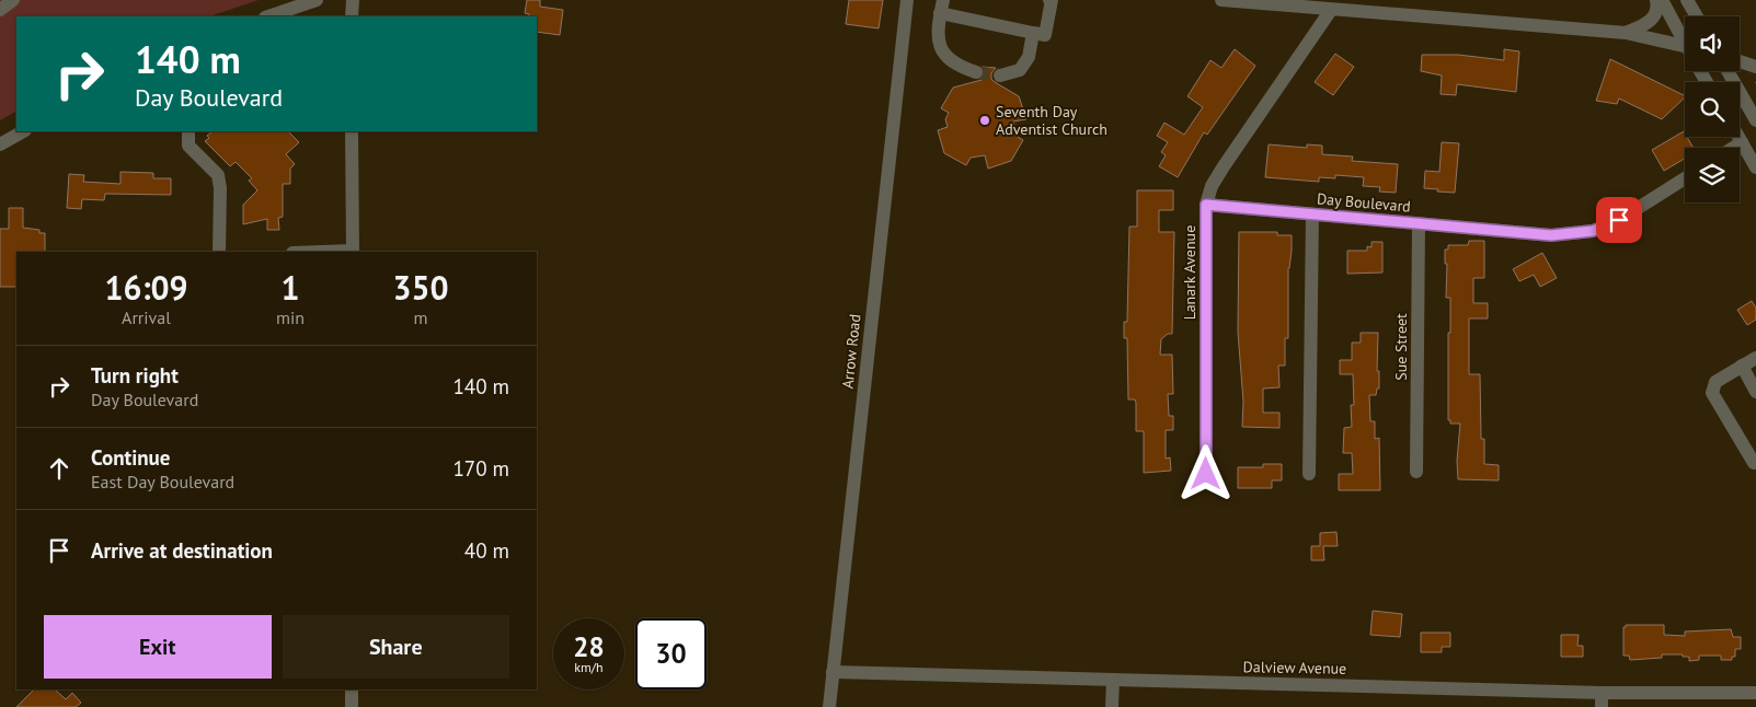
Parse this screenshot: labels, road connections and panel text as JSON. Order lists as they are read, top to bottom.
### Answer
{
  "streets": {
    "street": [
      "Day Boulevard",
      "Lanark Avenue",
      "Sue Street",
      "Arrow Road",
      "Dalview Avenue"
    ]
  },
  "crossings": [
    ["Day Boulevard", "Lanark Avenue"],
    ["Day Boulevard", "Sue Street"],
    ["Arrow Road", "Dalview Avenue"]
  ],
  "places": ["Seventh Day Adventist Church"],
  "page": {
    "turn": ["140 m", "Day Boulevard"],
    "eta": [
      "16:09",
      "Arrival",
      "1",
      "min",
      "350",
      "m"
    ],
    "list": [
      {
        "name": "Turn right",
        "note": "Day Boulevard",
        "value": "140 m"
      },
      {
        "name": "Continue",
        "note": "East Day Boulevard",
        "value": "170 m"
      },
      {
        "name": "Arrive at destination",
        "value": "40 m"
      }
    ],
    "buttons": ["Exit", "Share"],
    "speed": "28 km/h",
    "limit": "30"
  }
}
